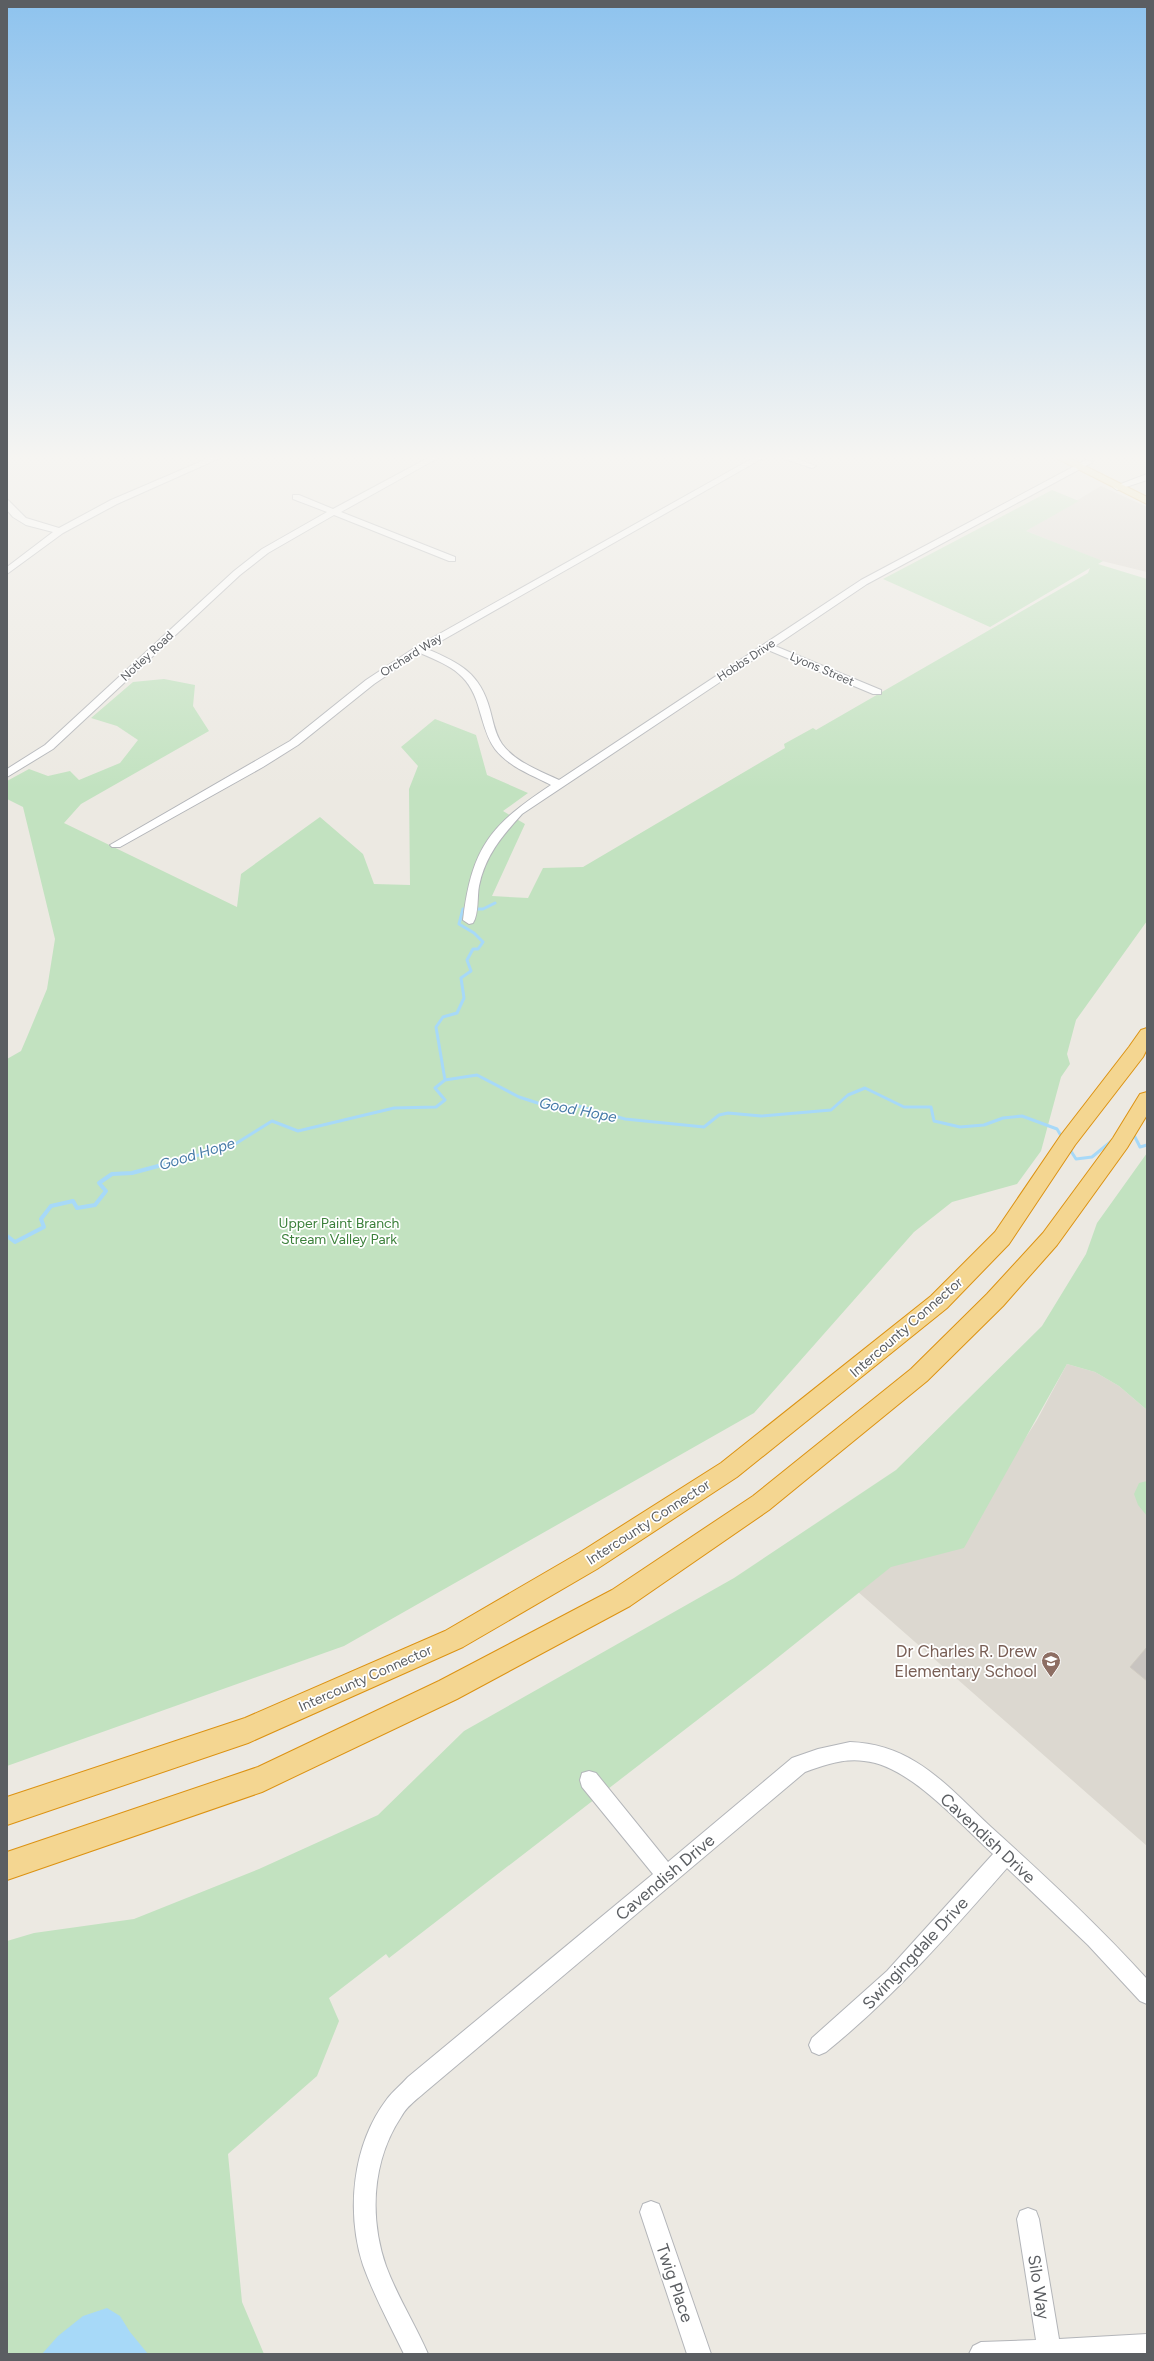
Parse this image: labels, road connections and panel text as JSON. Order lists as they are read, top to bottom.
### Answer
{
  "streets": {
    "highway": ["Intercounty Connector"],
    "street": [
      "Orchard Way",
      "Notley Road",
      "Hobbs Drive",
      "Lyons Street",
      "Cavendish Drive",
      "Swingingdale Drive",
      "Twig Place",
      "Silo Way"
    ]
  },
  "crossings": [
    ["Hobbs Drive", "Lyons Street"],
    ["Cavendish Drive", "Swingingdale Drive"]
  ],
  "water": ["Good Hope"],
  "parks": ["Upper Paint Branch Stream Valley Park"],
  "places": {
    "school or university": ["Dr Charles R. Drew Elementary School"]
  }
}
